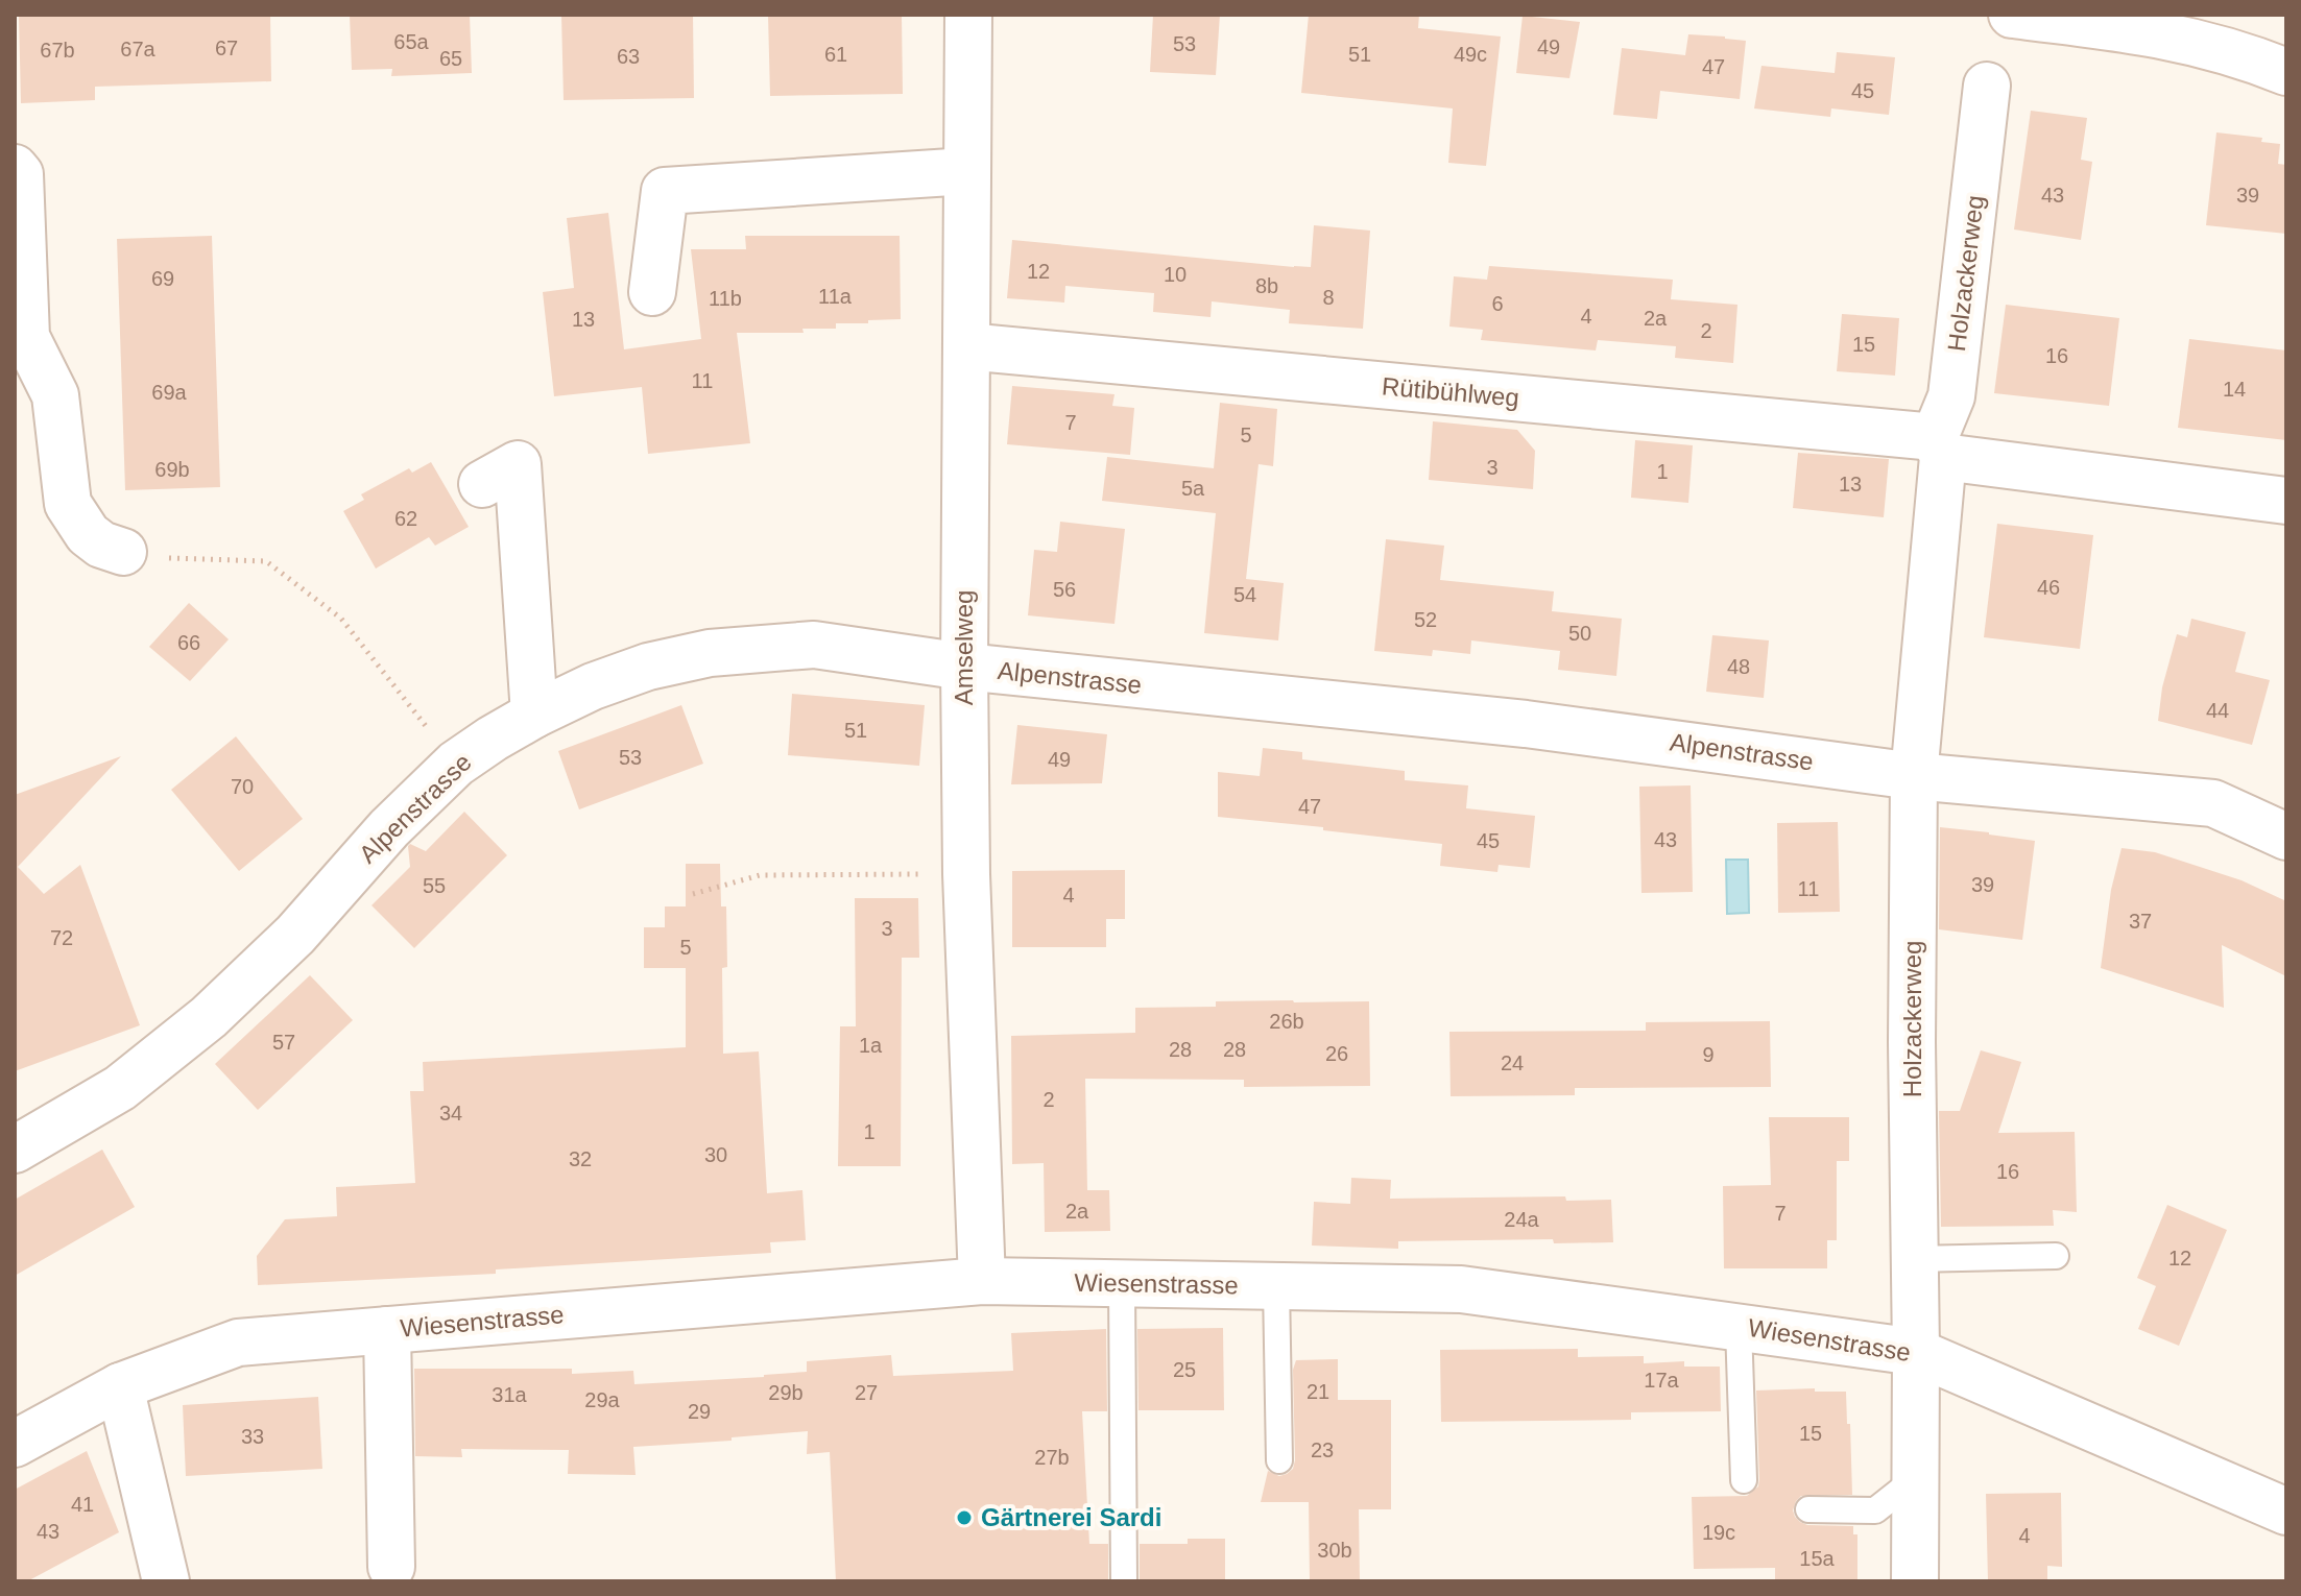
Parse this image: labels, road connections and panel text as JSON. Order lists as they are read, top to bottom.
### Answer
{
  "streets": {
    "street": [
      "Holzackerweg",
      "Rütibühlweg",
      "Amselweg",
      "Alpenstrasse",
      "Wiesenstrasse"
    ]
  },
  "crossings": [
    ["Holzackerweg", "Rütibühlweg"],
    ["Holzackerweg", "Alpenstrasse"],
    ["Holzackerweg", "Wiesenstrasse"],
    ["Rütibühlweg", "Amselweg"],
    ["Amselweg", "Alpenstrasse"],
    ["Amselweg", "Wiesenstrasse"]
  ],
  "places": ["Gärtnerei Sardi"],
  "house_numbers": [
    "65a",
    "53",
    "49",
    "67",
    "67a",
    "67b",
    "61",
    "51",
    "49c",
    "63",
    "65",
    "47",
    "45",
    "43",
    "39",
    "12",
    "10",
    "69",
    "8b",
    "11a",
    "8",
    "11b",
    "6",
    "4",
    "2a",
    "13",
    "2",
    "15",
    "16",
    "11",
    "14",
    "69a",
    "7",
    "5",
    "3",
    "69b",
    "1",
    "13",
    "5a",
    "62",
    "46",
    "56",
    "54",
    "52",
    "50",
    "66",
    "48",
    "44",
    "51",
    "53",
    "49",
    "70",
    "47",
    "43",
    "45",
    "39",
    "55",
    "11",
    "4",
    "37",
    "3",
    "72",
    "5",
    "26b",
    "57",
    "1a",
    "28",
    "28",
    "26",
    "9",
    "24",
    "2",
    "34",
    "1",
    "30",
    "32",
    "16",
    "2a",
    "7",
    "24a",
    "12",
    "25",
    "17a",
    "21",
    "29b",
    "27",
    "31a",
    "29a",
    "29",
    "15",
    "33",
    "23",
    "27b",
    "41",
    "43",
    "19c",
    "4",
    "30b",
    "15a"
  ]
}
